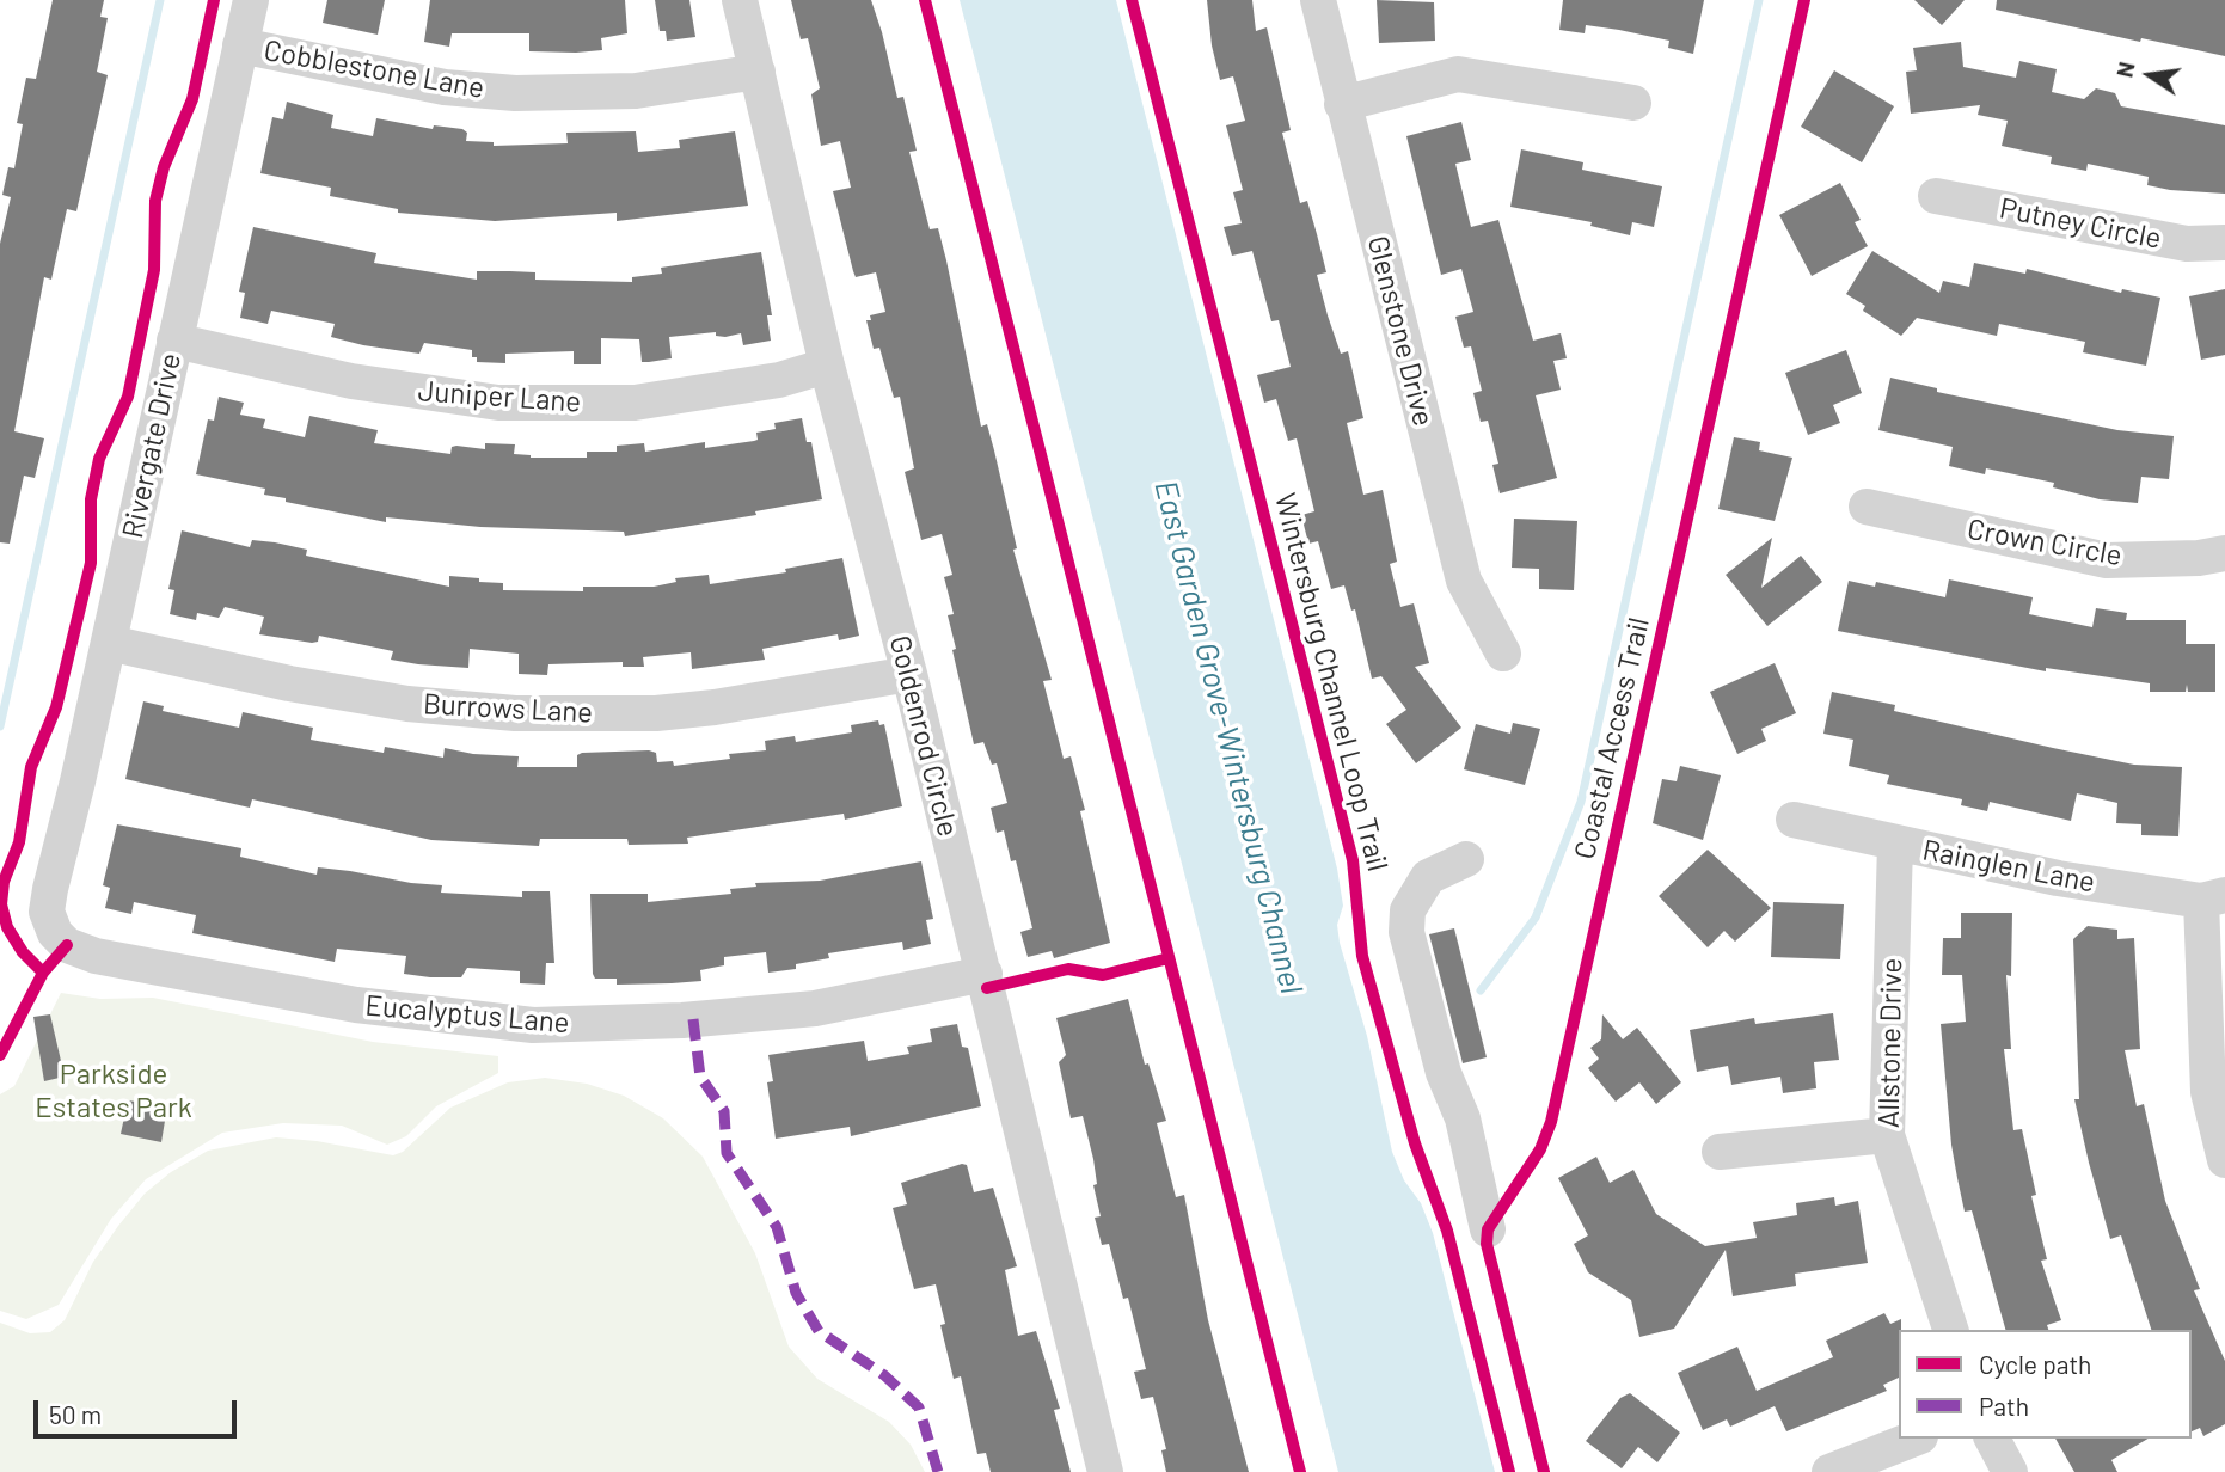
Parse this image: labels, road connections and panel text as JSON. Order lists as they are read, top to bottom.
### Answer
{
  "streets": {
    "street": [
      "Cobblestone Lane",
      "Putney Circle",
      "Glenstone Drive",
      "Juniper Lane",
      "Rivergate Drive",
      "Crown Circle",
      "Burrows Lane",
      "Goldenrod Circle",
      "Rainglen Lane",
      "Eucalyptus Lane",
      "Allstone Drive"
    ],
    "cycle path": ["Wintersburg Channel Loop Trail", "Coastal Access Trail"]
  },
  "crossings": [
    ["Cobblestone Lane", "Rivergate Drive"],
    ["Cobblestone Lane", "Goldenrod Circle"],
    ["Juniper Lane", "Rivergate Drive"],
    ["Juniper Lane", "Goldenrod Circle"],
    ["Rivergate Drive", "Burrows Lane"],
    ["Rivergate Drive", "Eucalyptus Lane"],
    ["Burrows Lane", "Goldenrod Circle"],
    ["Goldenrod Circle", "Eucalyptus Lane"],
    ["Rainglen Lane", "Allstone Drive"]
  ],
  "water": ["East Garden Grove-Wintersburg Channel"],
  "parks": ["Parkside Estates Park"],
  "legend": ["Cycle path", "Path"],
  "scale_bar": "50 m",
  "north": "left"
}
